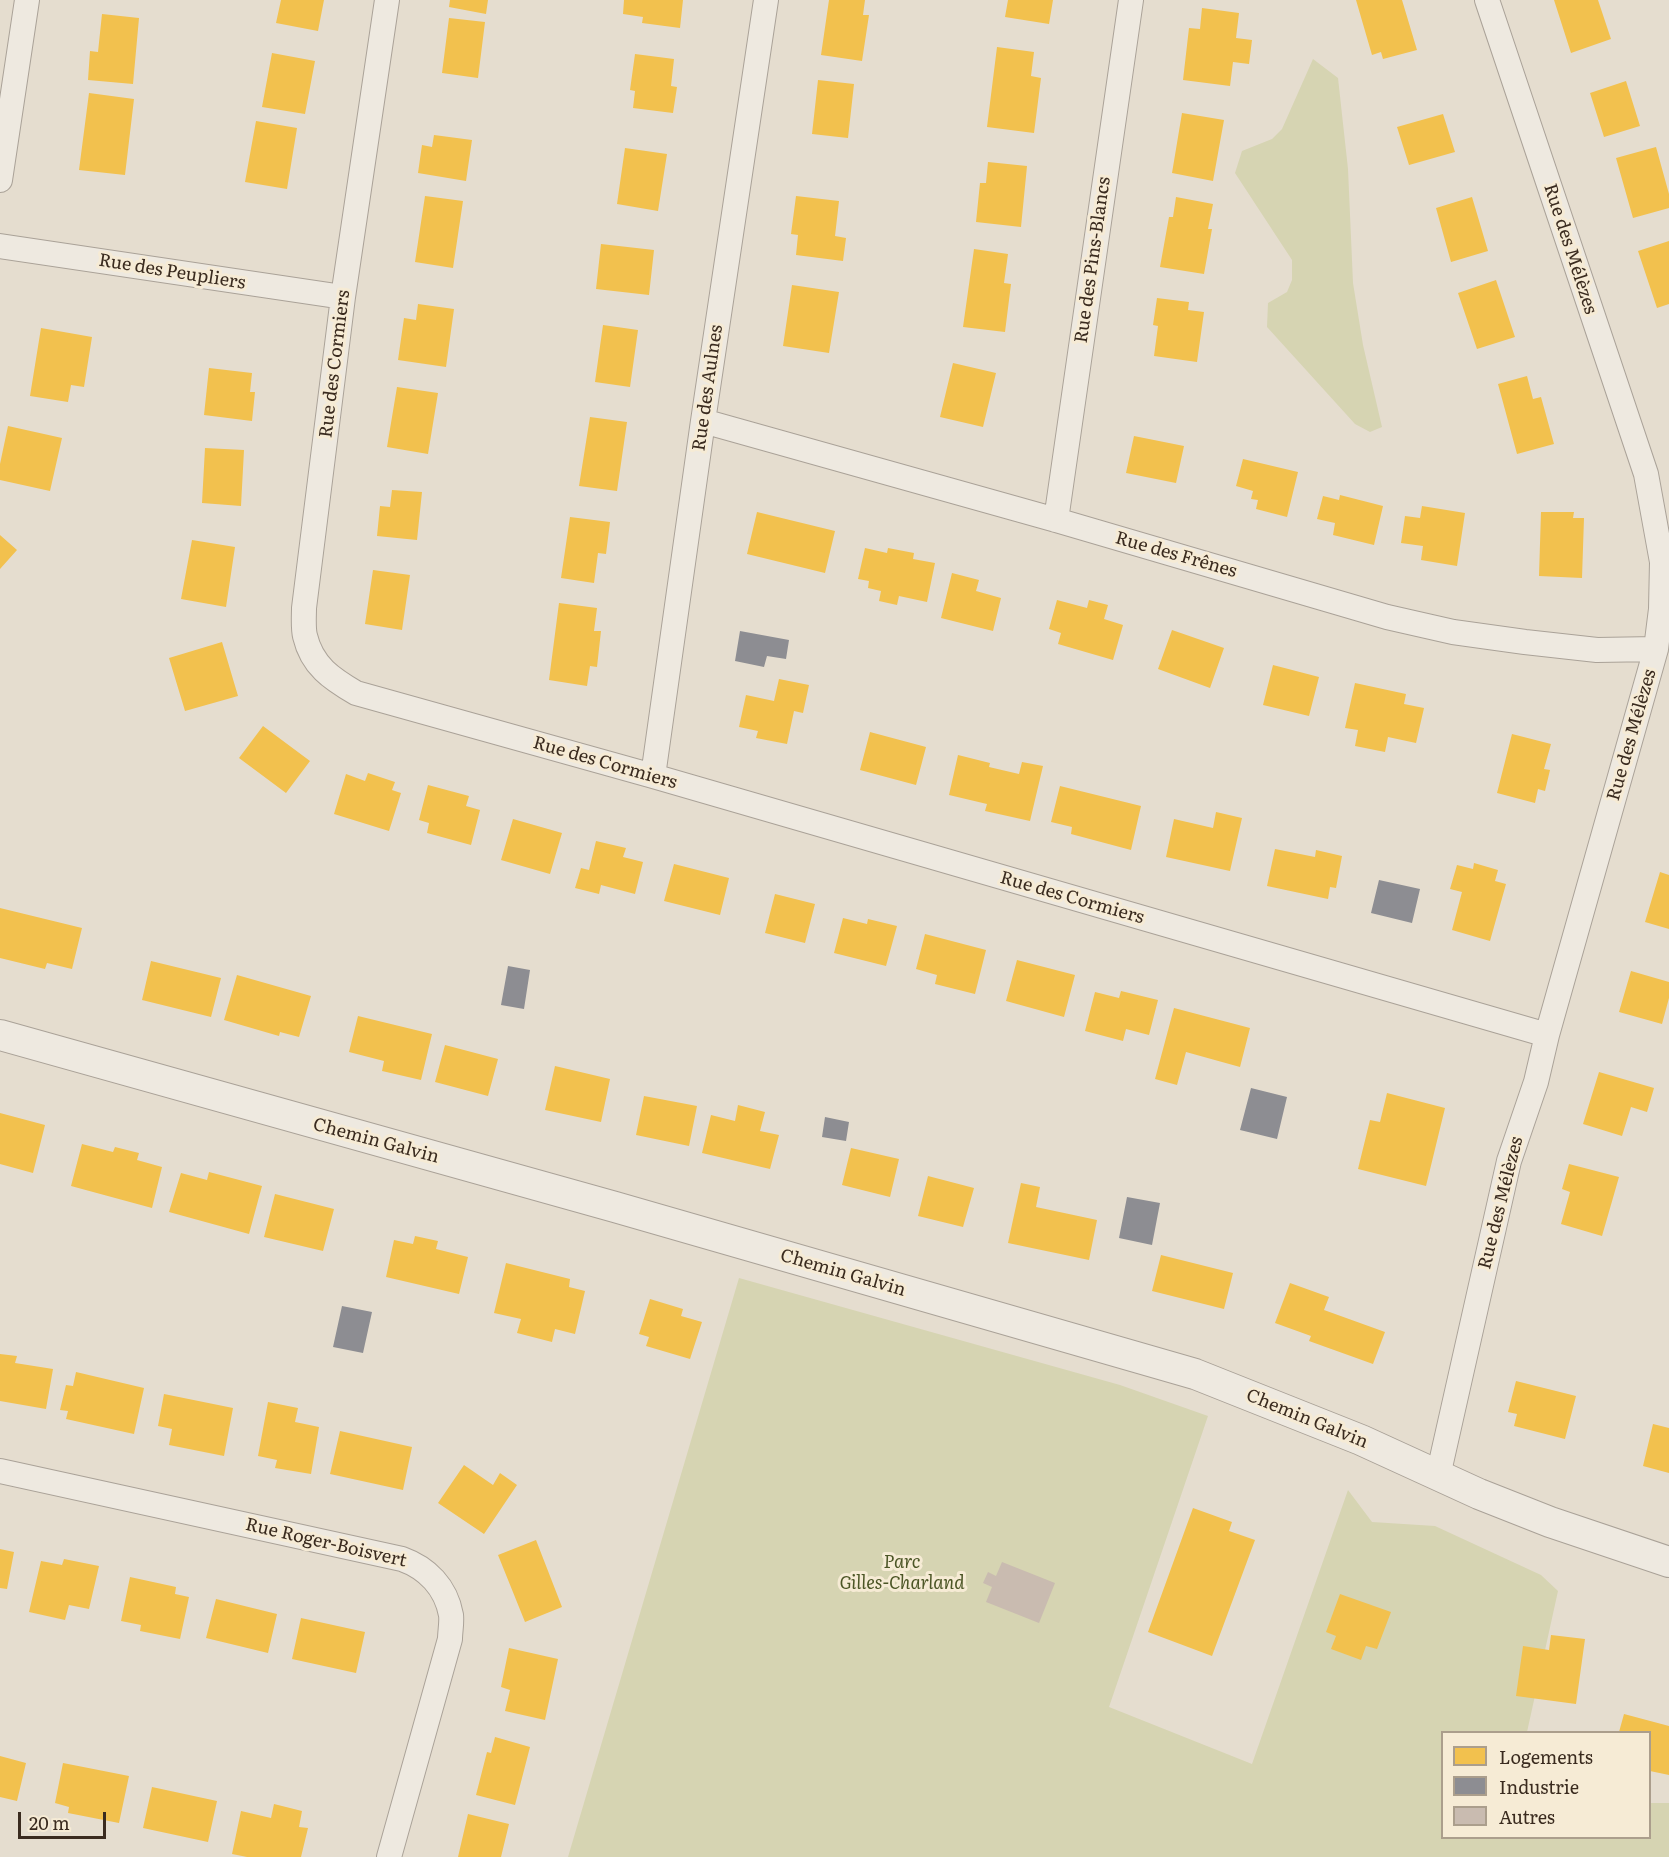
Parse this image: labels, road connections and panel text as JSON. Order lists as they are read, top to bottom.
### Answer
{
  "streets": {
    "street": [
      "Rue des Mélèzes",
      "Rue des Pins-Blancs",
      "Rue des Peupliers",
      "Rue des Cormiers",
      "Rue des Aulnes",
      "Rue des Frênes",
      "Chemin Galvin",
      "Rue Roger-Boisvert"
    ]
  },
  "crossings": [
    ["Rue des Mélèzes", "Rue des Cormiers"],
    ["Rue des Mélèzes", "Rue des Frênes"],
    ["Rue des Mélèzes", "Chemin Galvin"],
    ["Rue des Pins-Blancs", "Rue des Frênes"],
    ["Rue des Peupliers", "Rue des Cormiers"],
    ["Rue des Cormiers", "Rue des Aulnes"],
    ["Rue des Aulnes", "Rue des Frênes"]
  ],
  "parks": ["Parc Gilles-Charland"],
  "legend": ["Logements", "Industrie", "Autres"],
  "scale_bar": "20 m"
}
